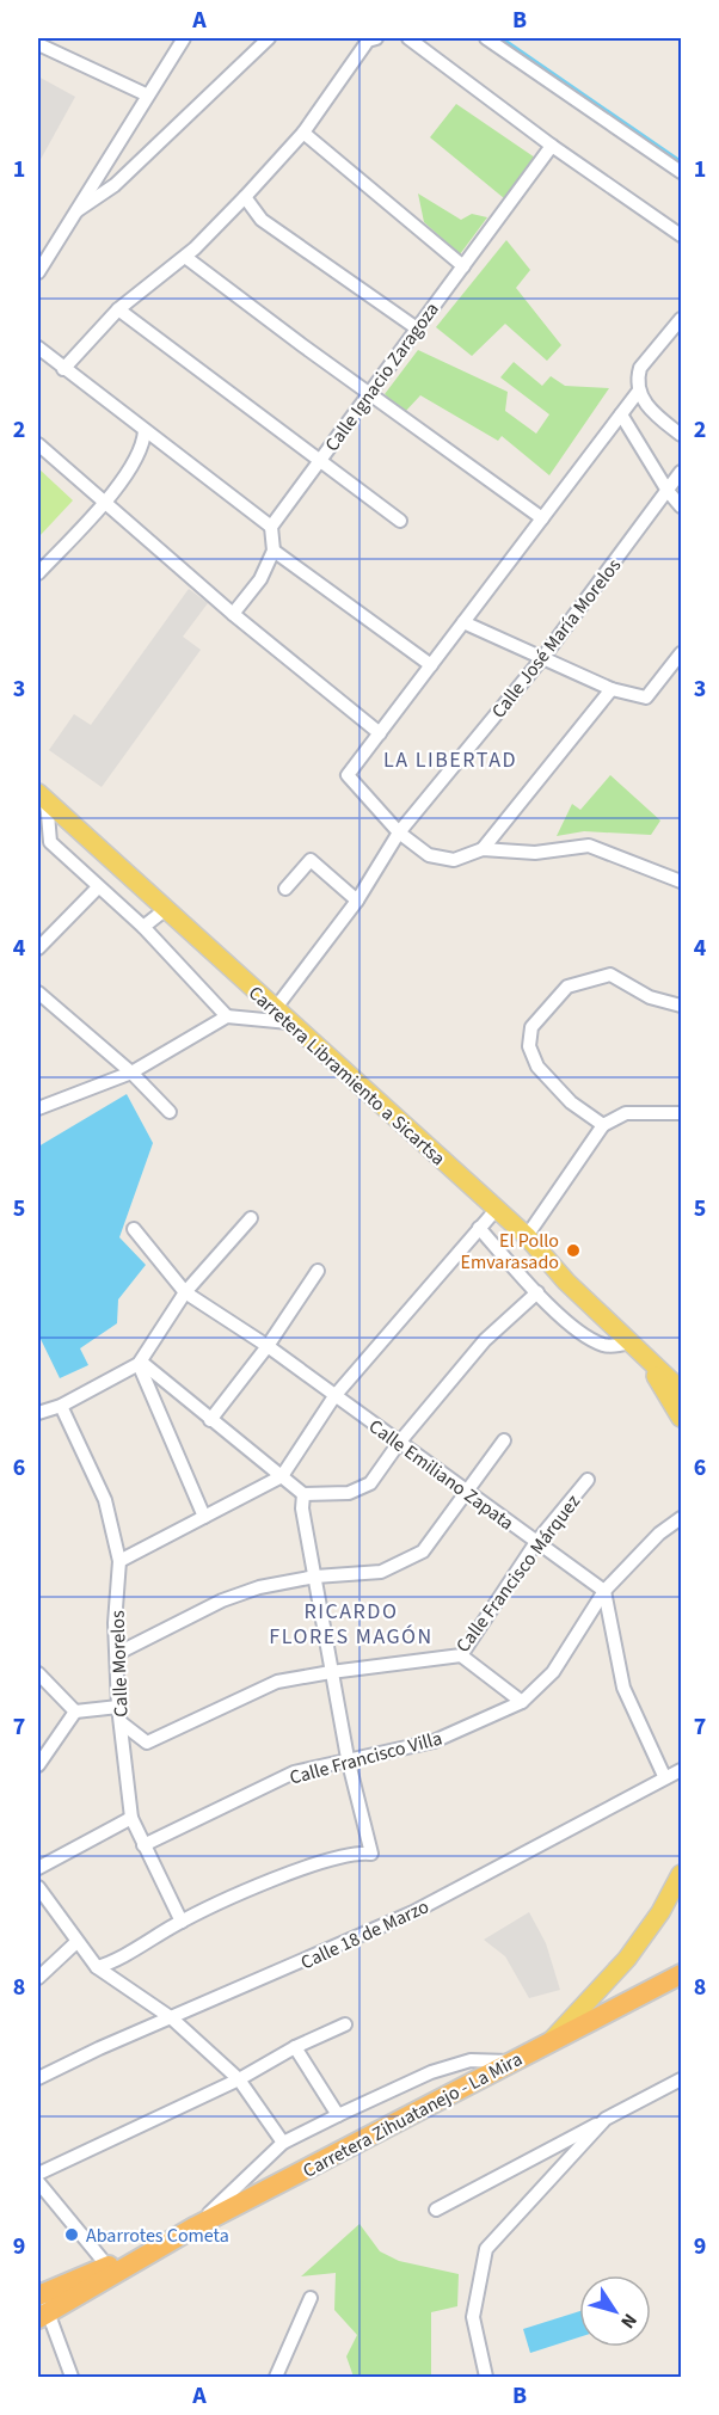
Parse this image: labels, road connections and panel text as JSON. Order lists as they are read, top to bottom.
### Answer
{
  "streets": {
    "highway": ["Carretera Zihuatanejo - La Mira"],
    "main road": ["Carretera Libramiento a Sicartsa"],
    "street": [
      "Calle Ignacio Zaragoza",
      "Calle José María Morelos",
      "Calle Emiliano Zapata",
      "Calle Francisco Márquez",
      "Calle Morelos",
      "Calle Francisco Villa",
      "Calle 18 de Marzo"
    ]
  },
  "crossings": [
    ["Calle José María Morelos", "Carretera Libramiento a Sicartsa"],
    ["Calle Emiliano Zapata", "Calle Francisco Márquez"],
    ["Calle Emiliano Zapata", "Calle Francisco Villa"],
    ["Calle Francisco Márquez", "Calle Morelos"],
    ["Calle Morelos", "Calle Francisco Villa"]
  ],
  "districts": ["LA LIBERTAD", "RICARDO FLORES MAGÓN"],
  "places": ["El Pollo Emvarasado", "Abarrotes Cometa"],
  "north": "bottom right",
  "grid": {
    "columns": ["A", "B"],
    "rows": [
      "1",
      "2",
      "3",
      "4",
      "5",
      "6",
      "7",
      "8",
      "9"
    ]
  }
}
